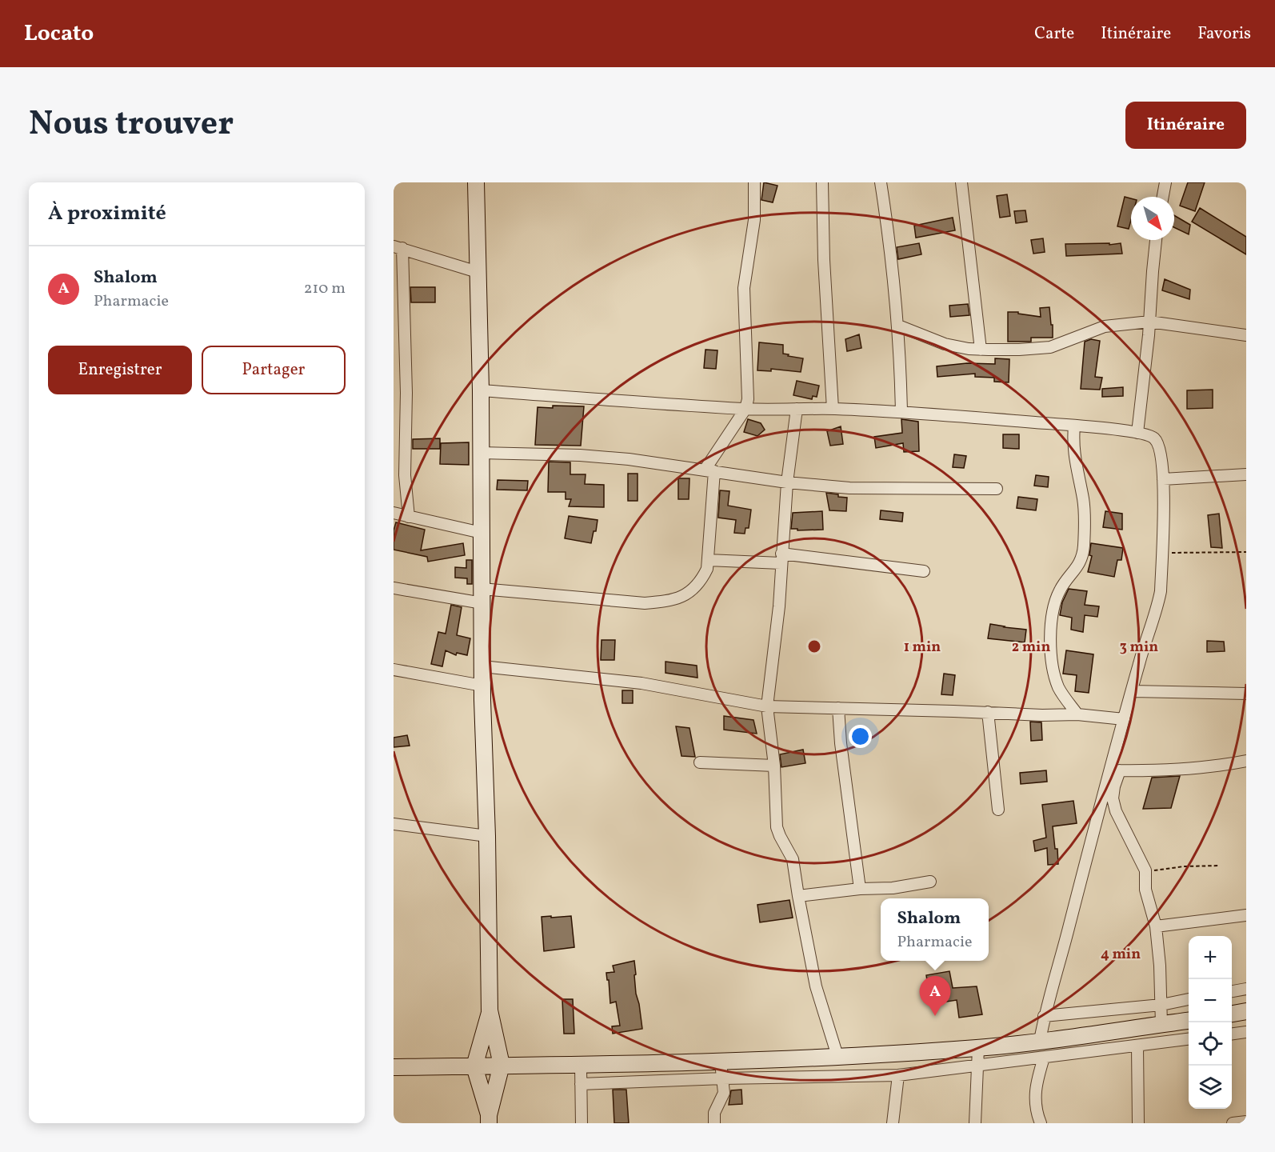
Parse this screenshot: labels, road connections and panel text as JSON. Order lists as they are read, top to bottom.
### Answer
{
  "north": "bottom right",
  "page": {
    "header": "Locato",
    "nav": ["Carte", "Itinéraire", "Favoris"],
    "title": "Nous trouver",
    "buttons": [
      "Itinéraire",
      ["Enregistrer", "Partager"]
    ],
    "heading": "À proximité",
    "list": [
      {
        "mark": "A",
        "name": "Shalom",
        "note": "Pharmacie",
        "value": "210 m"
      }
    ],
    "popup": ["Shalom", "Pharmacie"],
    "map_buttons": ["+", "−"],
    "pins": "A"
  },
  "rings": [
    "1 min",
    "2 min",
    "3 min",
    "4 min"
  ]
}
